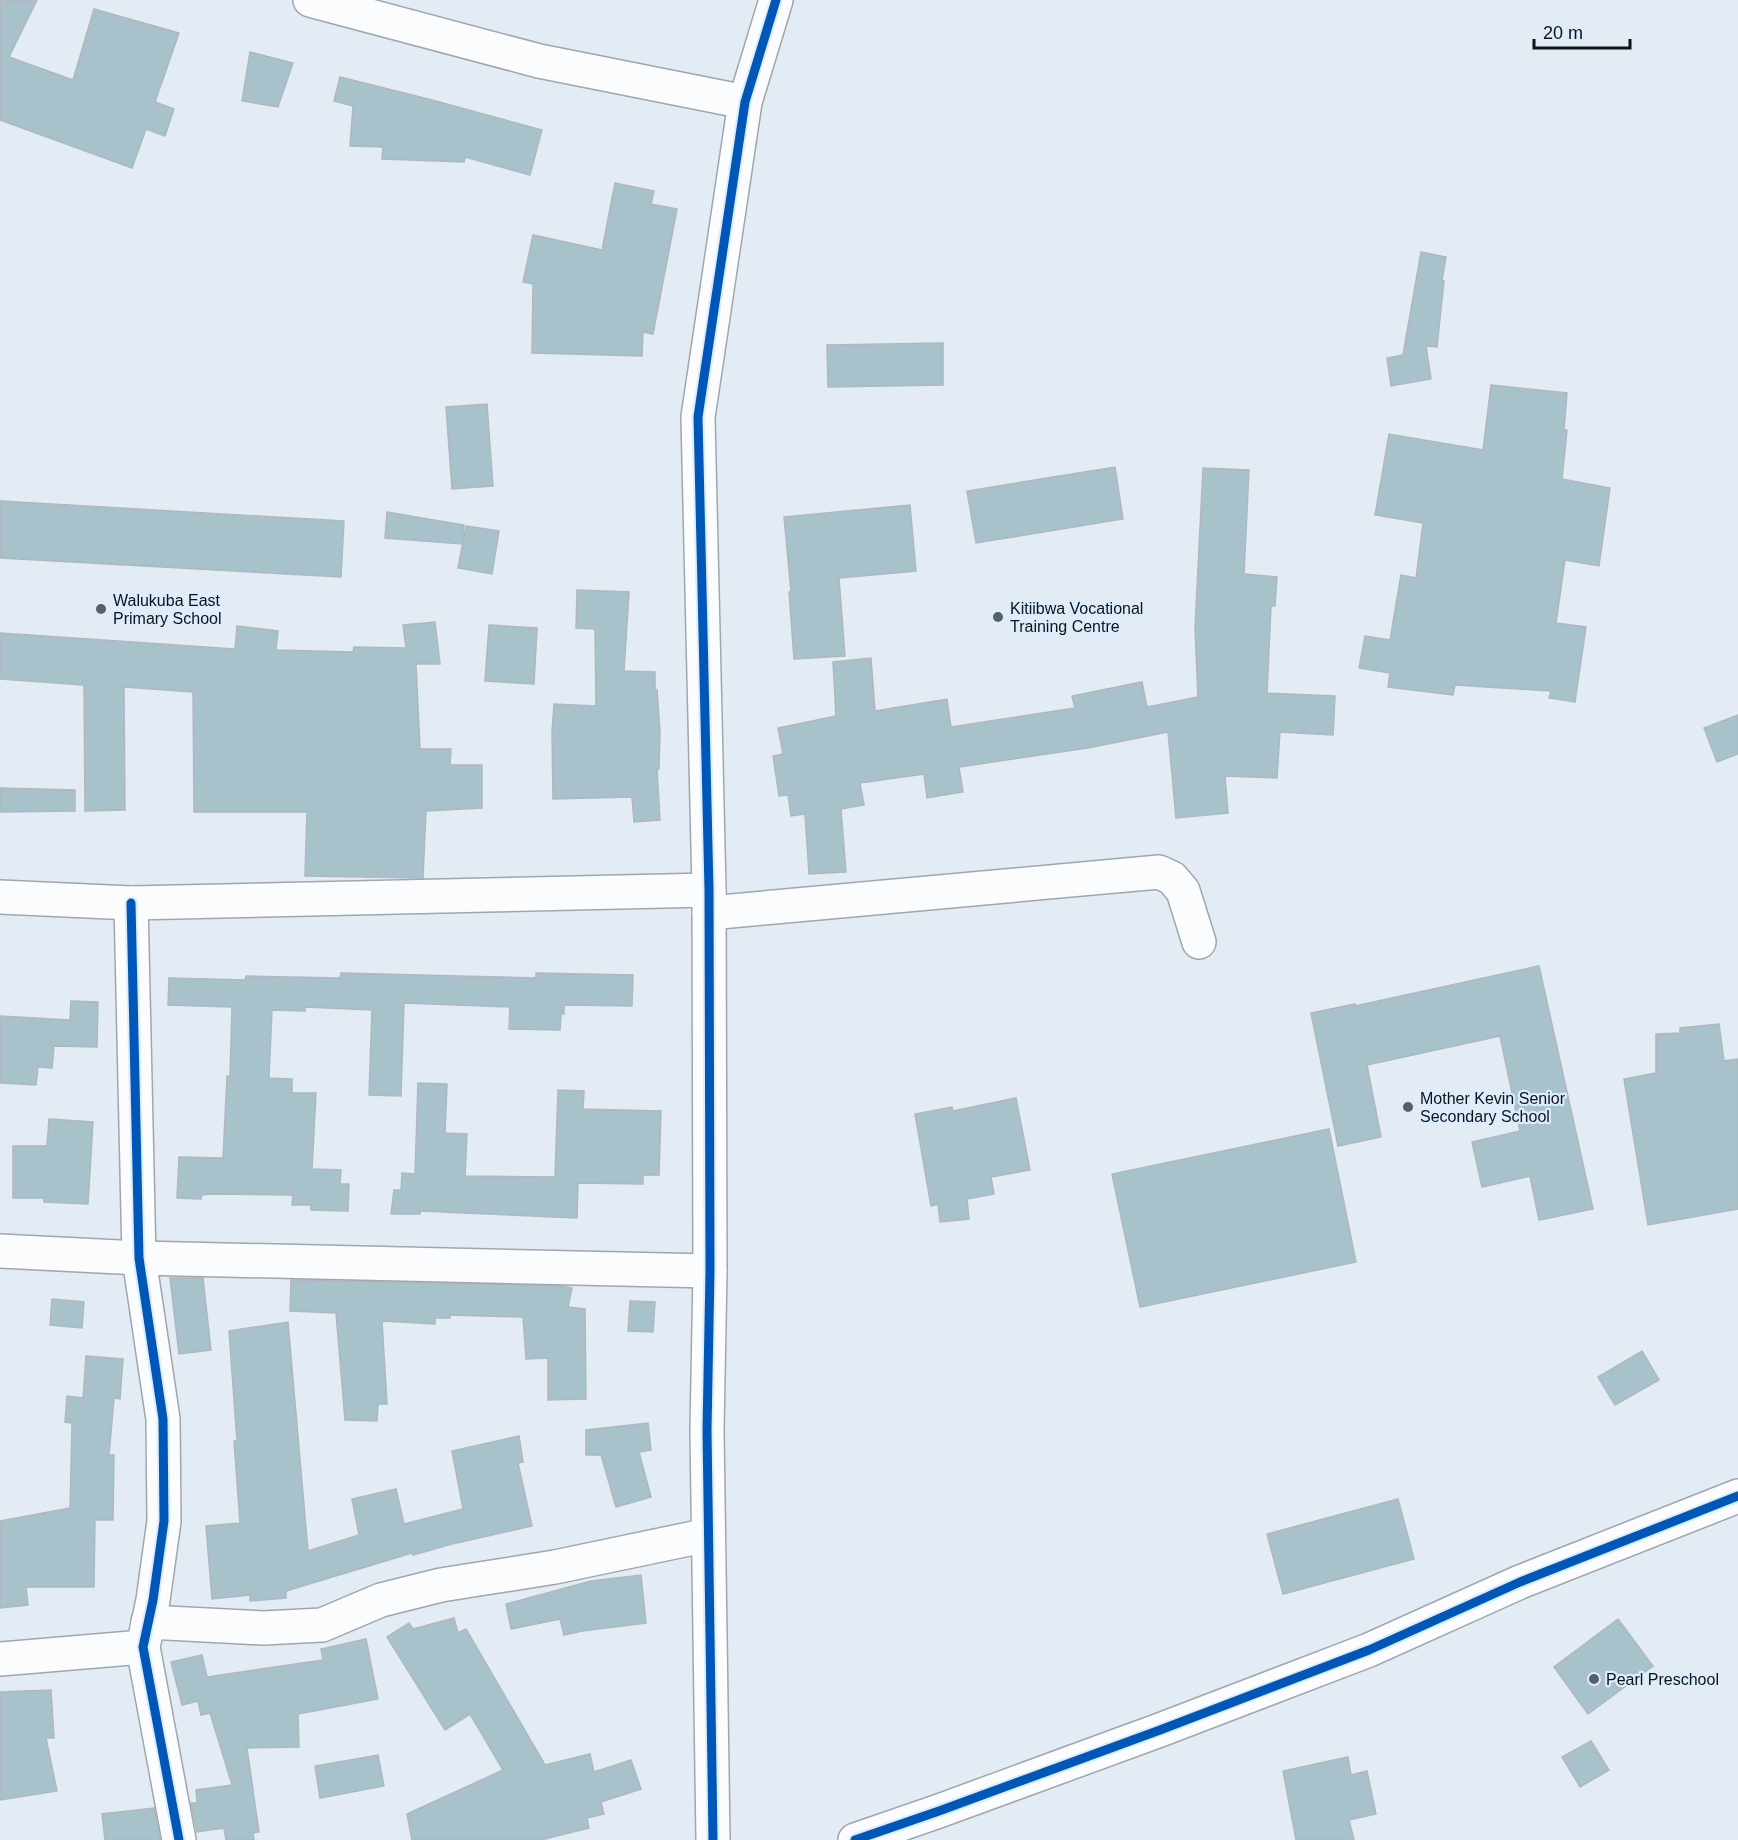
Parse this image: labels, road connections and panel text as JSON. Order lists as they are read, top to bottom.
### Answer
{
  "places": [
    "Walukuba East Primary School",
    "Kitiibwa Vocational Training Centre",
    "Mother Kevin Senior Secondary School",
    "Pearl Preschool"
  ],
  "scale_bar": "20 m"
}
